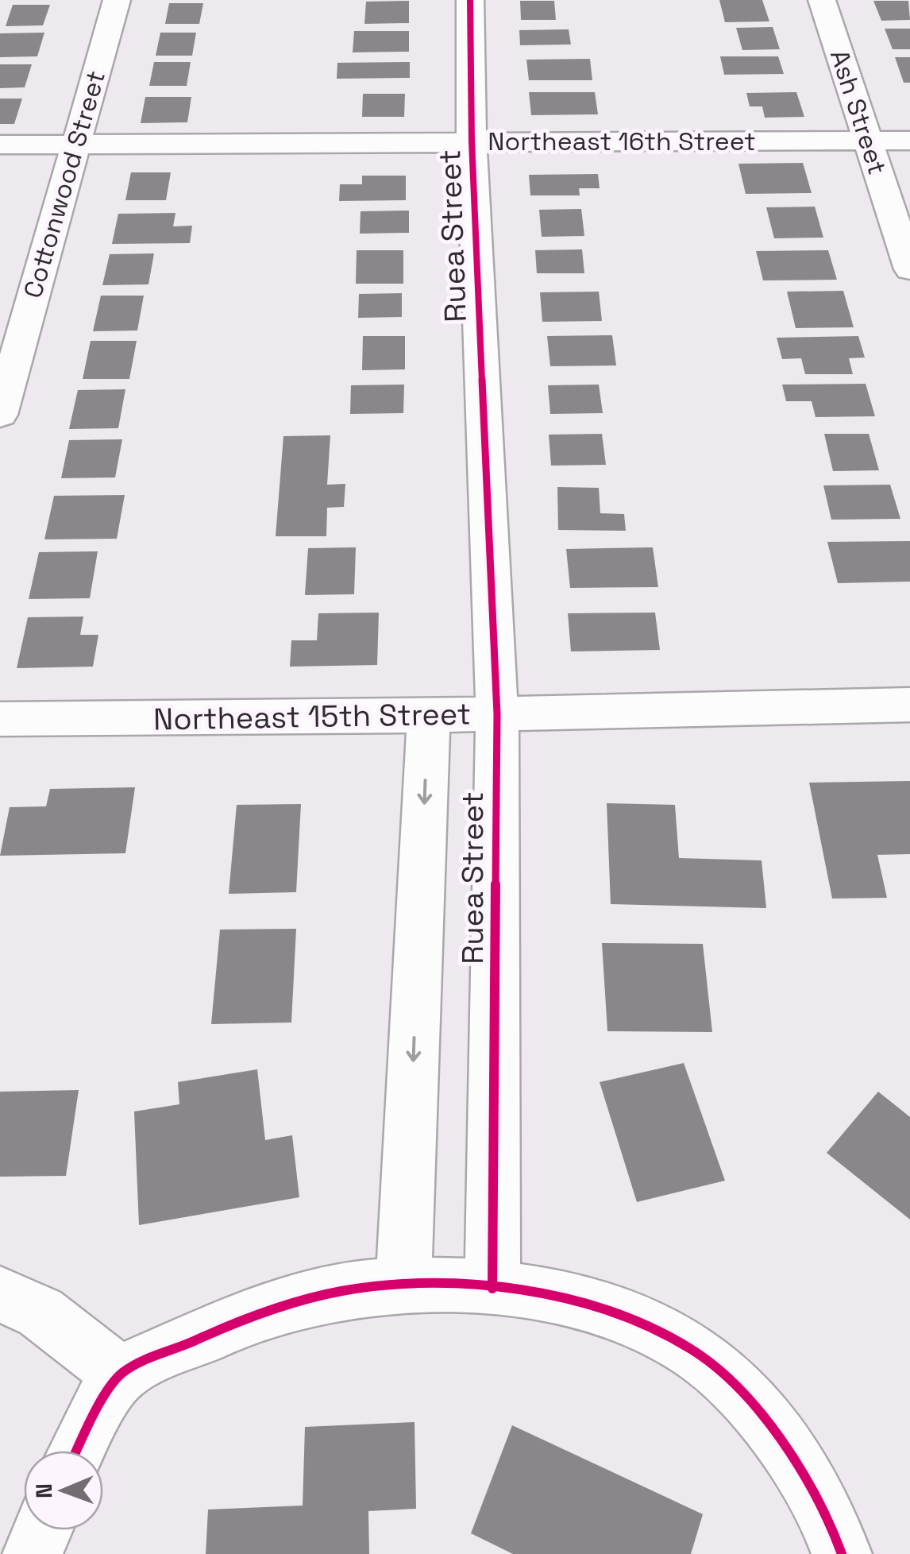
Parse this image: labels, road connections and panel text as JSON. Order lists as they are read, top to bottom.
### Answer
{
  "streets": {
    "street": [
      "Ash Street",
      "Northeast 16th Street",
      "Cottonwood Street",
      "Ruea Street",
      "Northeast 15th Street"
    ]
  },
  "crossings": [
    ["Ash Street", "Northeast 16th Street"],
    ["Northeast 16th Street", "Cottonwood Street"],
    ["Northeast 16th Street", "Ruea Street"],
    ["Ruea Street", "Northeast 15th Street"]
  ],
  "north": "left"
}
